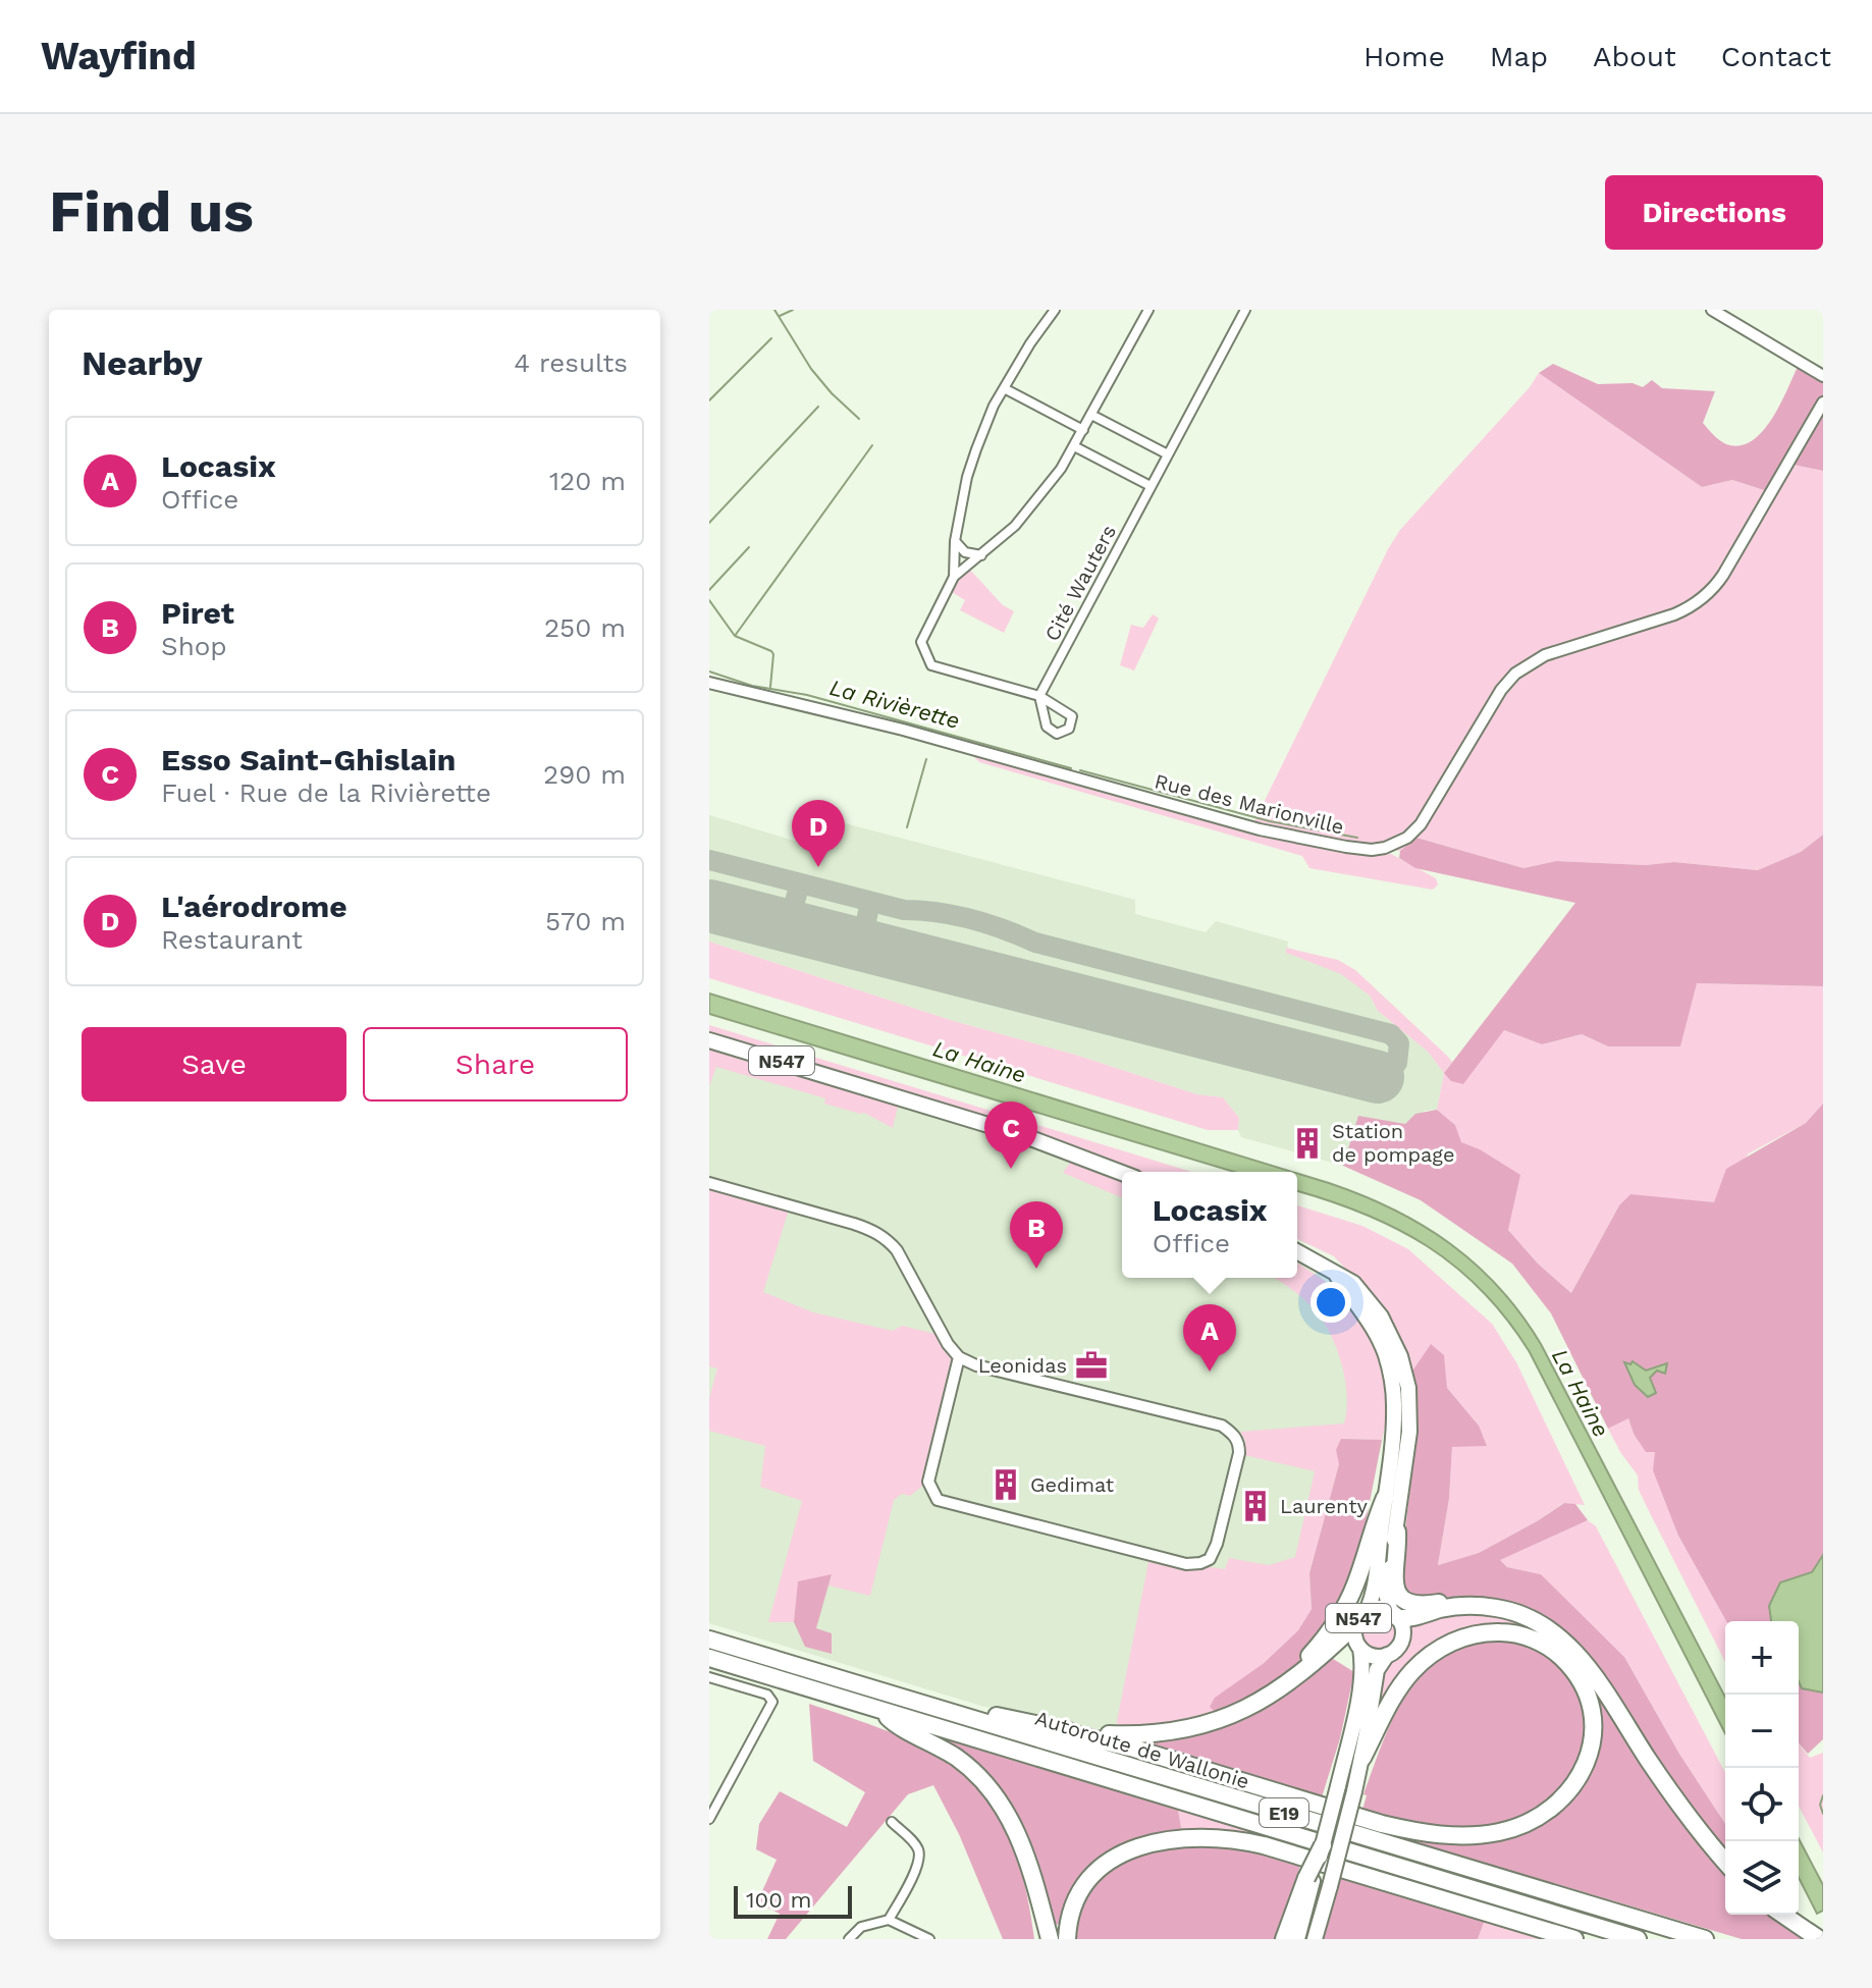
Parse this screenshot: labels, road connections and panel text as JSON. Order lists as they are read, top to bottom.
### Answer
{
  "streets": {
    "highway": ["Autoroute de Wallonie", "E19"],
    "main road": ["N547"],
    "street": ["Cité Wauters", "Rue des Marionville"]
  },
  "water": ["La Rivièrette", "La Haine"],
  "places": {
    "building": ["Station de pompage", "Gedimat", "Laurenty"],
    "office": ["Leonidas"]
  },
  "scale_bar": "100 m",
  "page": {
    "header": "Wayfind",
    "nav": [
      "Home",
      "Map",
      "About",
      "Contact"
    ],
    "buttons": [
      "Directions",
      ["Save", "Share"]
    ],
    "title": "Find us",
    "heading": ["Nearby", "4 results"],
    "list": [
      {
        "mark": "A",
        "name": "Locasix",
        "note": "Office",
        "value": "120 m"
      },
      {
        "mark": "B",
        "name": "Piret",
        "note": "Shop",
        "value": "250 m"
      },
      {
        "mark": "C",
        "name": "Esso Saint-Ghislain",
        "note": "Fuel · Rue de la Rivièrette",
        "value": "290 m"
      },
      {
        "mark": "D",
        "name": "L'aérodrome",
        "note": "Restaurant",
        "value": "570 m"
      }
    ],
    "pins": [
      "D",
      "C",
      "B",
      "A"
    ],
    "popup": ["Locasix", "Office"],
    "map_buttons": ["+", "−"],
    "scale": "100 m"
  }
}
